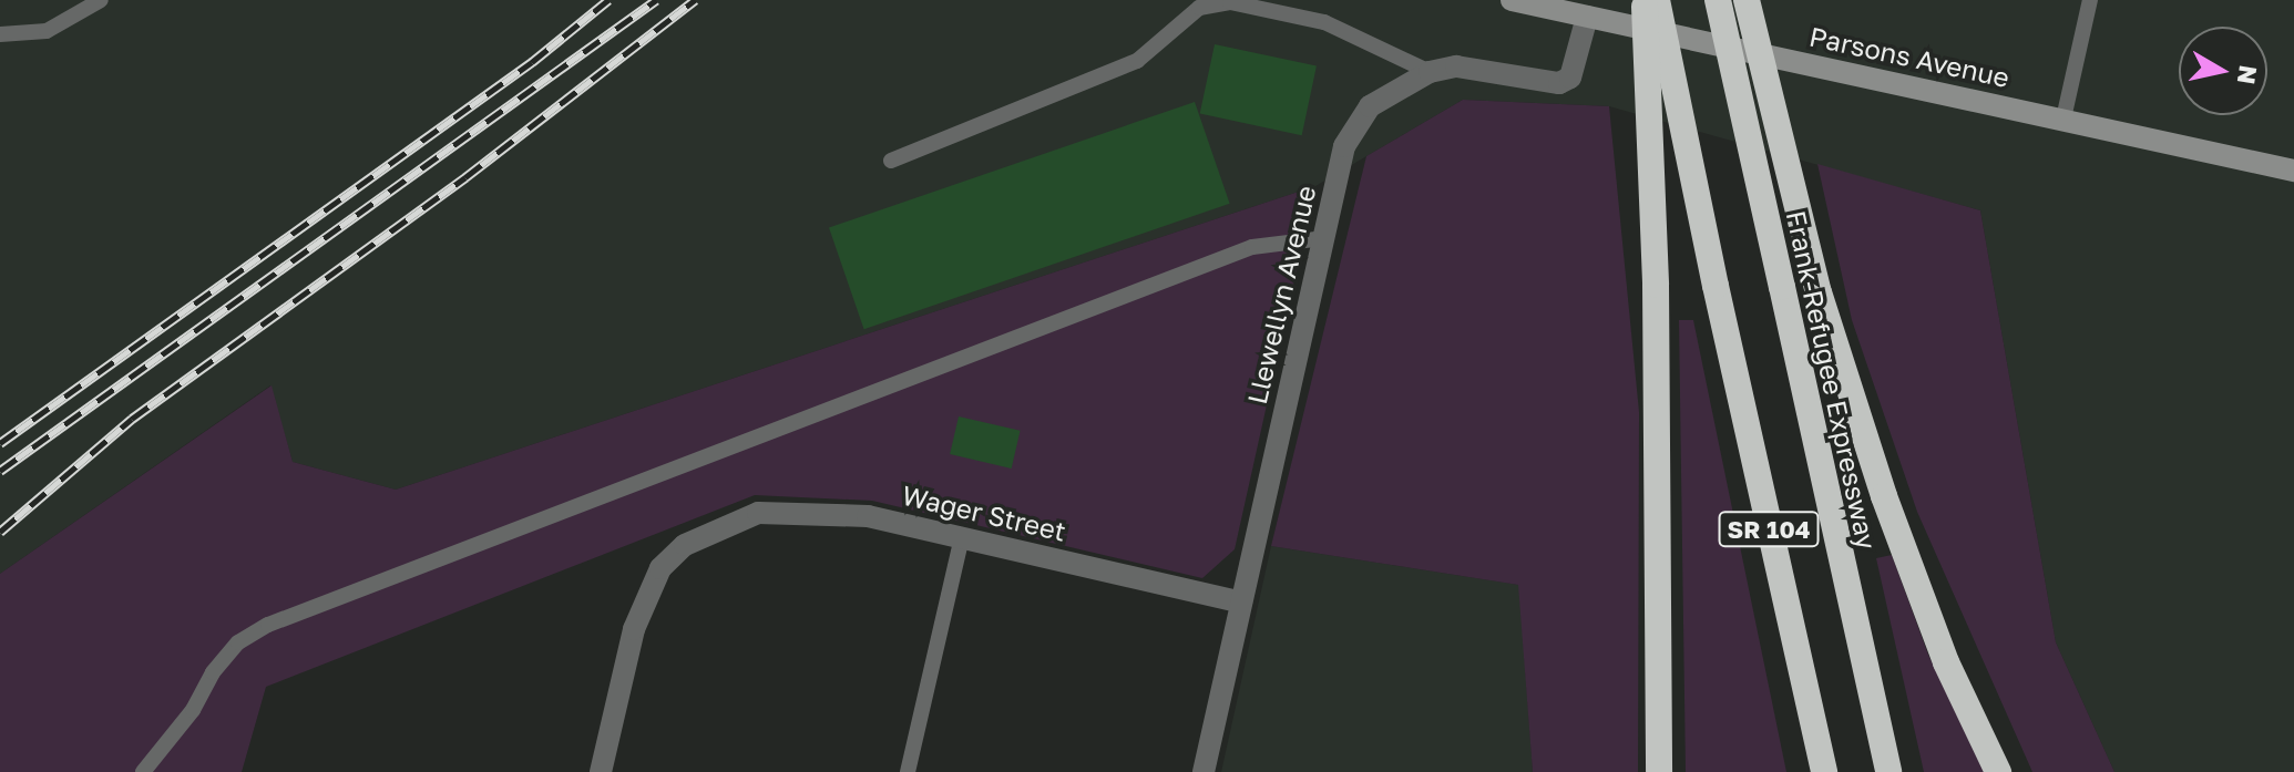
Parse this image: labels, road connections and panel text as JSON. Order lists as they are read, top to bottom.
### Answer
{
  "streets": {
    "highway": ["Frank-Refugee Expressway", "SR 104"],
    "street": ["Parsons Avenue", "Llewellyn Avenue", "Wager Street"]
  },
  "crossings": [
    ["Parsons Avenue", "Llewellyn Avenue"],
    ["Llewellyn Avenue", "Wager Street"]
  ],
  "north": "right"
}
